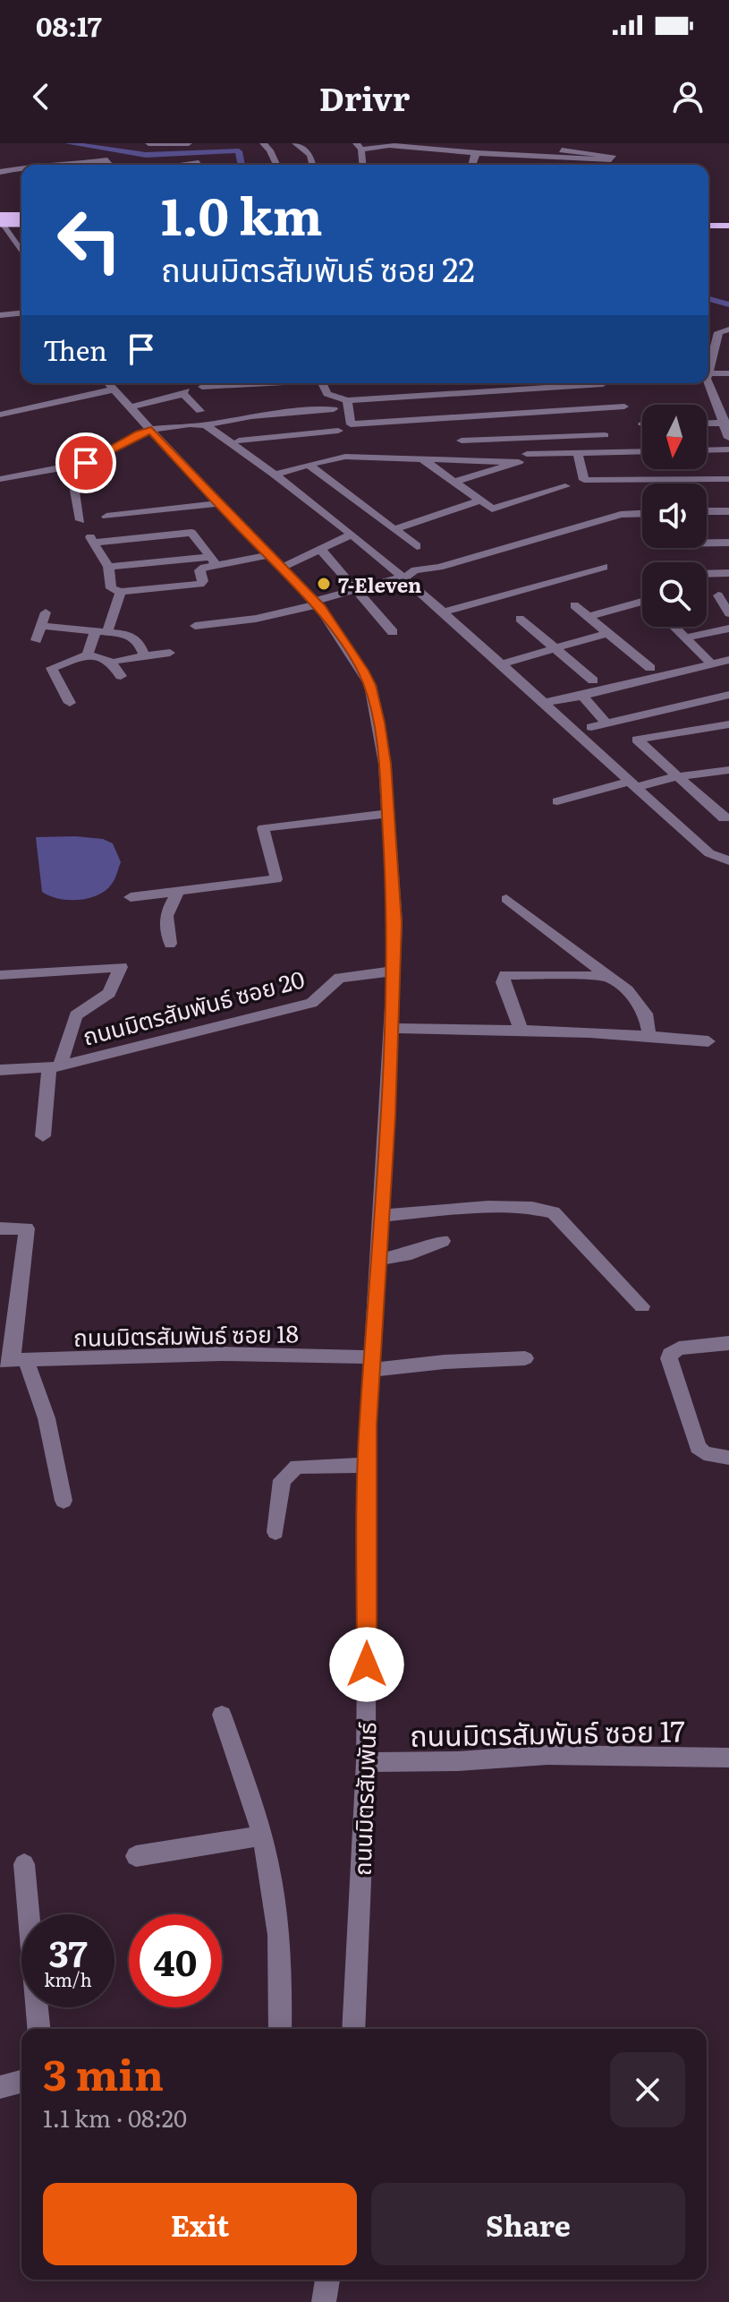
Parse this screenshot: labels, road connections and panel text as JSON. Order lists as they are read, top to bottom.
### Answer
{
  "streets": {
    "street": [
      "ถนนมิตรสัมพันธ์ ซอย 20",
      "ถนนมิตรสัมพันธ์ ซอย 18",
      "ถนนมิตรสัมพันธ์ ซอย 17",
      "ถนนมิตรสัมพันธ์"
    ]
  },
  "crossings": [
    ["ถนนมิตรสัมพันธ์ ซอย 20", "ถนนมิตรสัมพันธ์"],
    ["ถนนมิตรสัมพันธ์ ซอย 18", "ถนนมิตรสัมพันธ์"],
    ["ถนนมิตรสัมพันธ์ ซอย 17", "ถนนมิตรสัมพันธ์"]
  ],
  "places": ["7-Eleven"],
  "north": "bottom",
  "page": {
    "status": "08:17",
    "header": "Drivr",
    "turn": ["1.0 km", "ถนนมิตรสัมพันธ์ ซอย 22"],
    "then": "Then",
    "speed": "37 km/h",
    "limit": "40",
    "heading": ["3 min", "1.1 km · 08:20"],
    "buttons": ["Exit", "Share"]
  }
}
